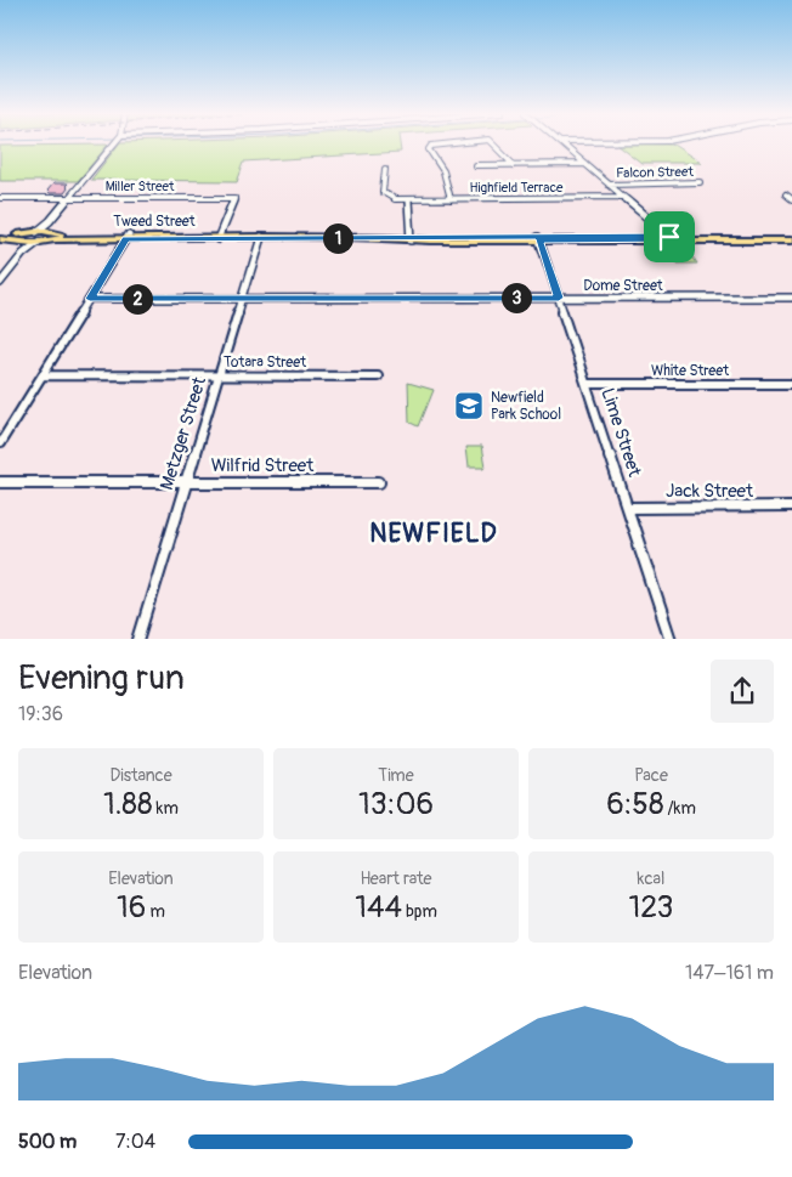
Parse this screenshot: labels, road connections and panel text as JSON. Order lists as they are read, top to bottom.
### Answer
{
  "streets": {
    "main road": ["Tweed Street"],
    "street": [
      "Falcon Street",
      "Miller Street",
      "Highfield Terrace",
      "Dome Street",
      "Totara Street",
      "White Street",
      "Lime Street",
      "Metzger Street",
      "Wilfrid Street",
      "Jack Street"
    ]
  },
  "crossings": [
    ["Miller Street", "Tweed Street"],
    ["Tweed Street", "Lime Street"],
    ["Tweed Street", "Metzger Street"],
    ["Dome Street", "Lime Street"],
    ["Dome Street", "Metzger Street"],
    ["Totara Street", "Metzger Street"],
    ["White Street", "Lime Street"],
    ["Lime Street", "Jack Street"],
    ["Metzger Street", "Wilfrid Street"]
  ],
  "districts": ["NEWFIELD"],
  "places": {
    "school or university": ["Newfield Park School"]
  },
  "page": {
    "pins": ["1", "3", "2"],
    "heading": ["Evening run", "19:36"],
    "stats": [
      ["Distance", "1.88 km"],
      ["Time", "13:06"],
      ["Pace", "6:58 /km"],
      ["Elevation", "16 m"],
      ["Heart rate", "144 bpm"],
      ["kcal", "123"]
    ],
    "chart": ["Elevation", "147–161 m"],
    "list": [
      {
        "name": "500 m",
        "note": "7:04"
      }
    ]
  }
}
